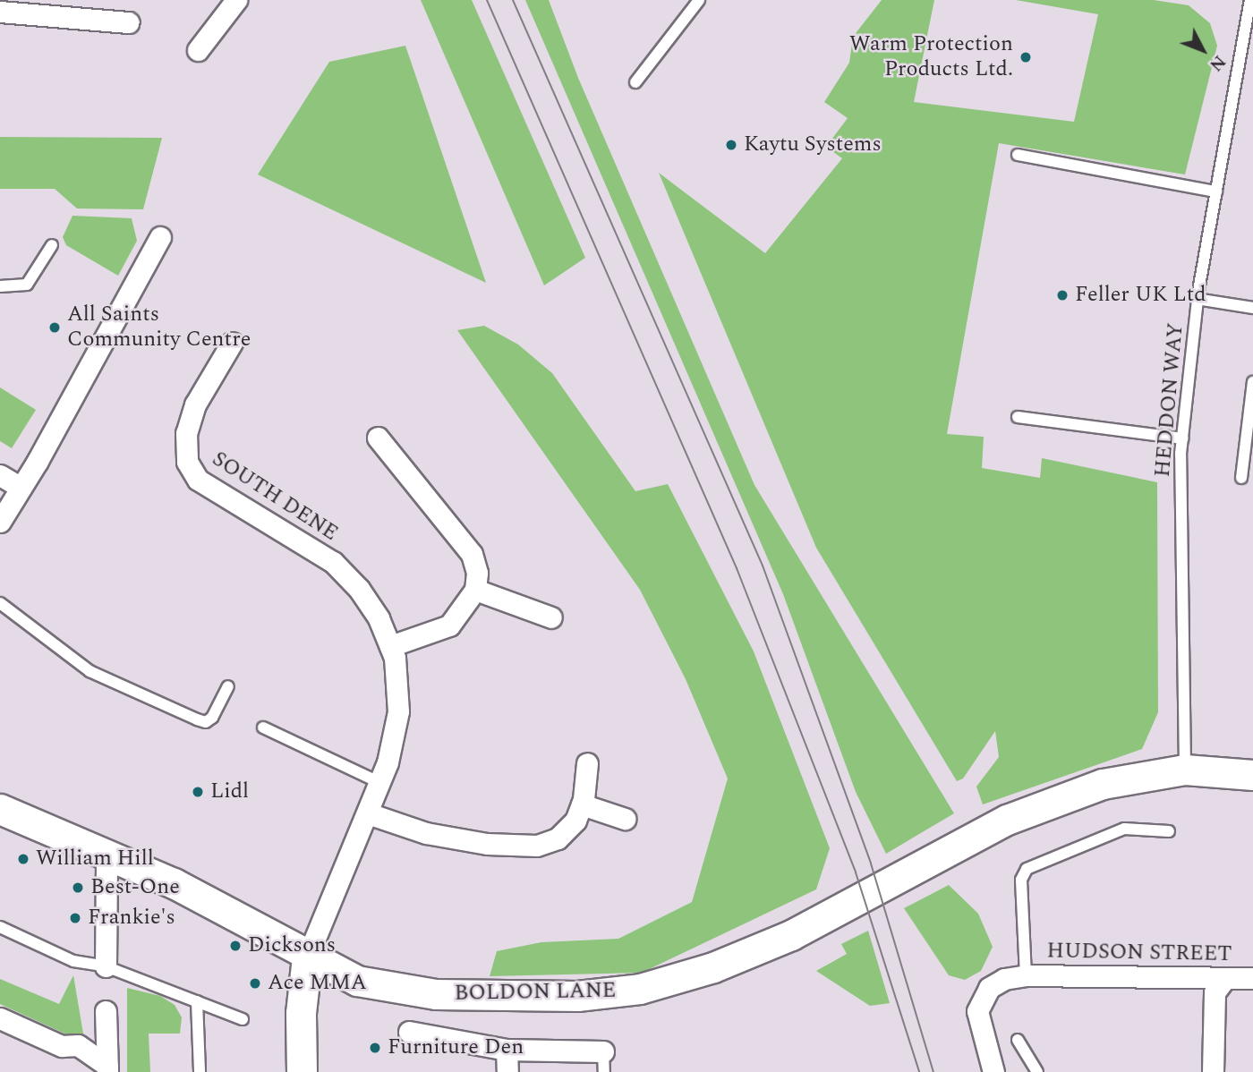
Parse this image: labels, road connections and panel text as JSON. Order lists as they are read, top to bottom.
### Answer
{
  "streets": {
    "main road": ["BOLDON LANE"],
    "street": ["SOUTH DENE", "HUDSON STREET"],
    "lane": ["HEDDON WAY"]
  },
  "crossings": [
    ["HEDDON WAY", "BOLDON LANE"],
    ["SOUTH DENE", "BOLDON LANE"]
  ],
  "places": [
    "Warm Protection Products Ltd.",
    "Kaytu Systems",
    "Feller UK Ltd",
    "All Saints Community Centre",
    "Lidl",
    "William Hill",
    "Best-One",
    "Frankie's",
    "Dicksons",
    "Ace MMA",
    "Furniture Den"
  ],
  "north": "bottom right"
}
